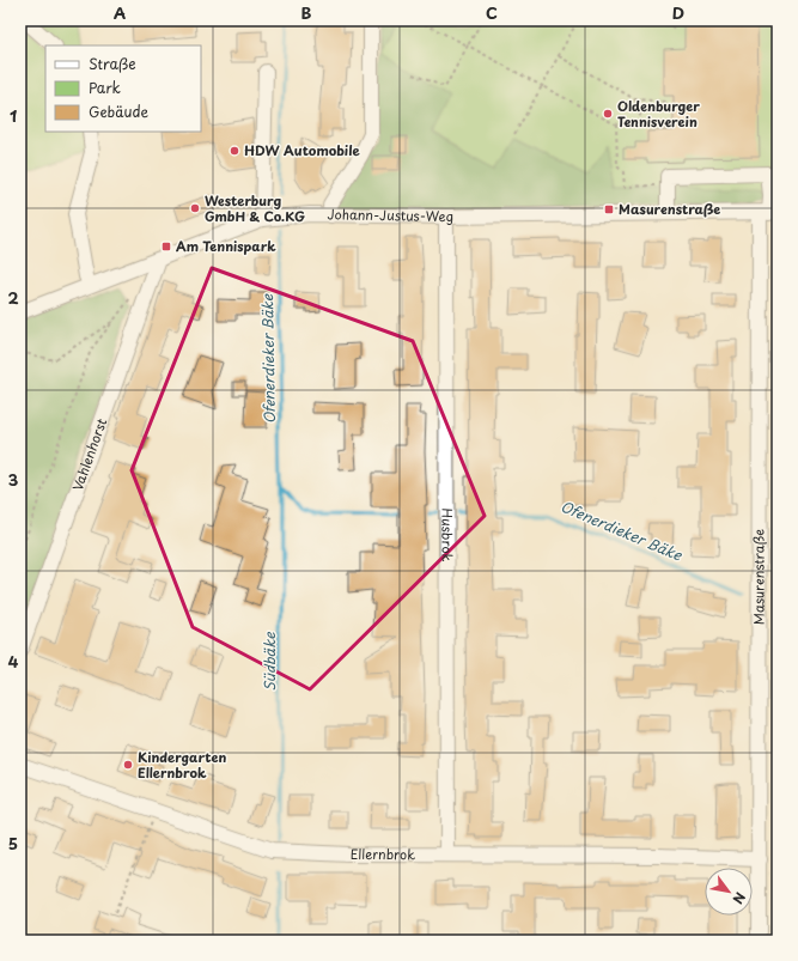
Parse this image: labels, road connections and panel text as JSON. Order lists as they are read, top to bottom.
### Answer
{
  "streets": {
    "street": [
      "Johann-Justus-Weg",
      "Vahlenhorst",
      "Husbrok",
      "Masurenstraße",
      "Ellernbrok"
    ]
  },
  "crossings": [
    ["Johann-Justus-Weg", "Vahlenhorst"],
    ["Johann-Justus-Weg", "Husbrok"],
    ["Johann-Justus-Weg", "Masurenstraße"],
    ["Husbrok", "Ellernbrok"],
    ["Masurenstraße", "Ellernbrok"]
  ],
  "water": ["Ofenerdieker Bäke", "Südbäke"],
  "places": {
    "other": [
      "Oldenburger Tennisverein",
      "HDW Automobile",
      "Westerburg GmbH & Co.KG",
      "Kindergarten Ellernbrok"
    ],
    "transit": ["Masurenstraße", "Am Tennispark"]
  },
  "legend": ["Straße", "Park", "Gebäude"],
  "north": "bottom right",
  "grid": {
    "columns": [
      "A",
      "B",
      "C",
      "D"
    ],
    "rows": [
      "1",
      "2",
      "3",
      "4",
      "5"
    ]
  }
}
